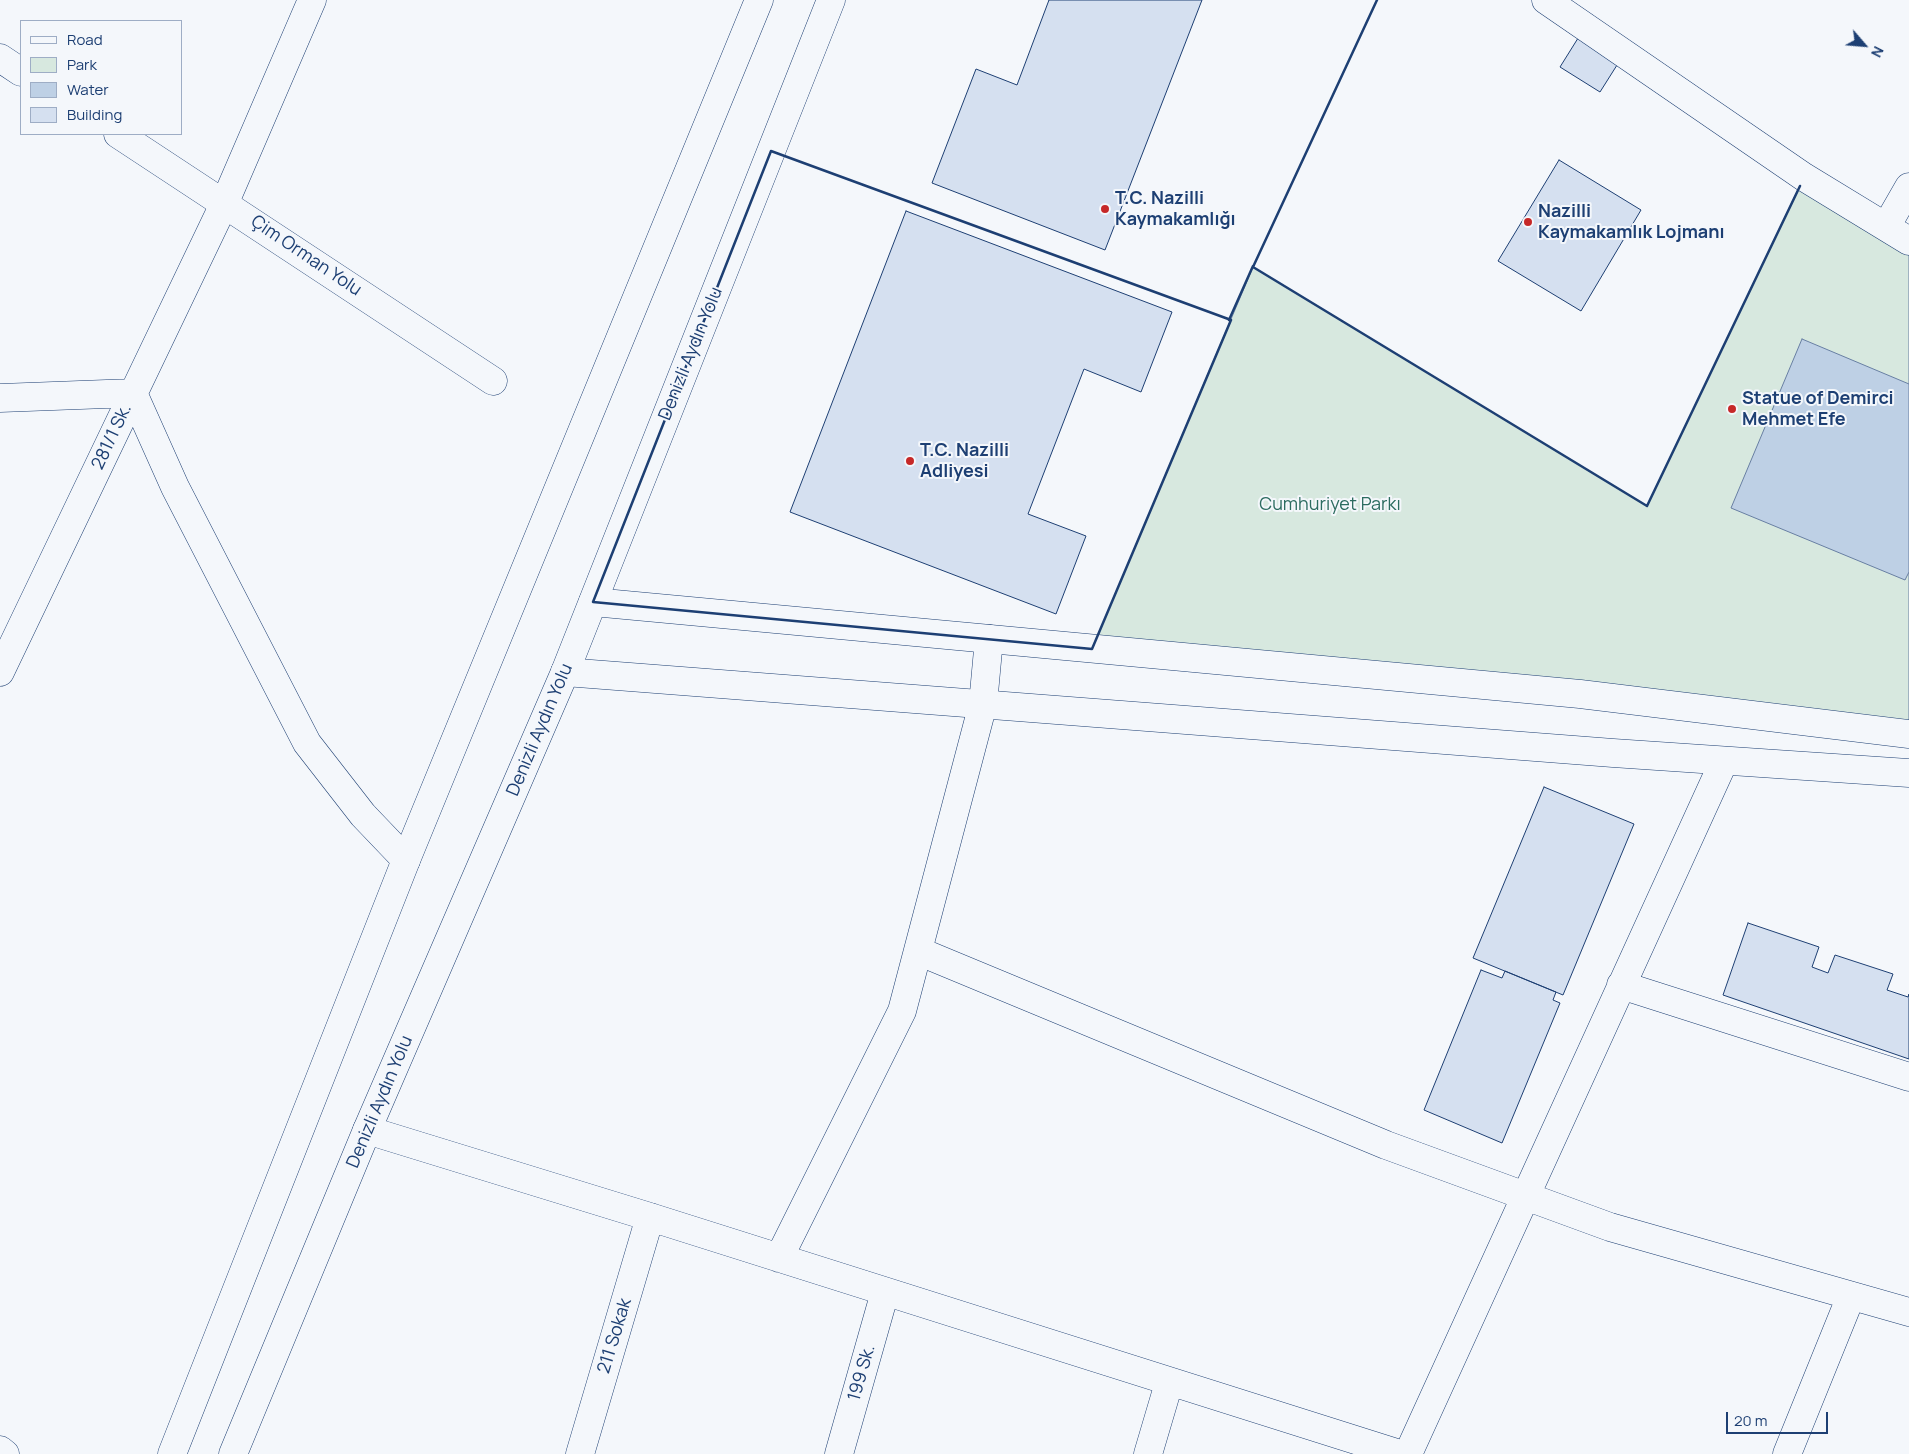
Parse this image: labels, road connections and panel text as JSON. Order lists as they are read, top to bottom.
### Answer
{
  "streets": {
    "main road": [
      "Çim Orman Yolu",
      "Denizli Aydın Yolu",
      "281/1 Sk.",
      "211 Sokak",
      "199 Sk."
    ]
  },
  "crossings": [
    ["Çim Orman Yolu", "281/1 Sk."]
  ],
  "parks": ["Cumhuriyet Parkı"],
  "places": [
    "T.C. Nazilli Kaymakamlığı",
    "Nazilli Kaymakamlık Lojmanı",
    "Statue of Demirci Mehmet Efe",
    "T.C. Nazilli Adliyesi"
  ],
  "legend": [
    "Road",
    "Park",
    "Water",
    "Building"
  ],
  "scale_bar": "20 m",
  "north": "bottom right"
}
